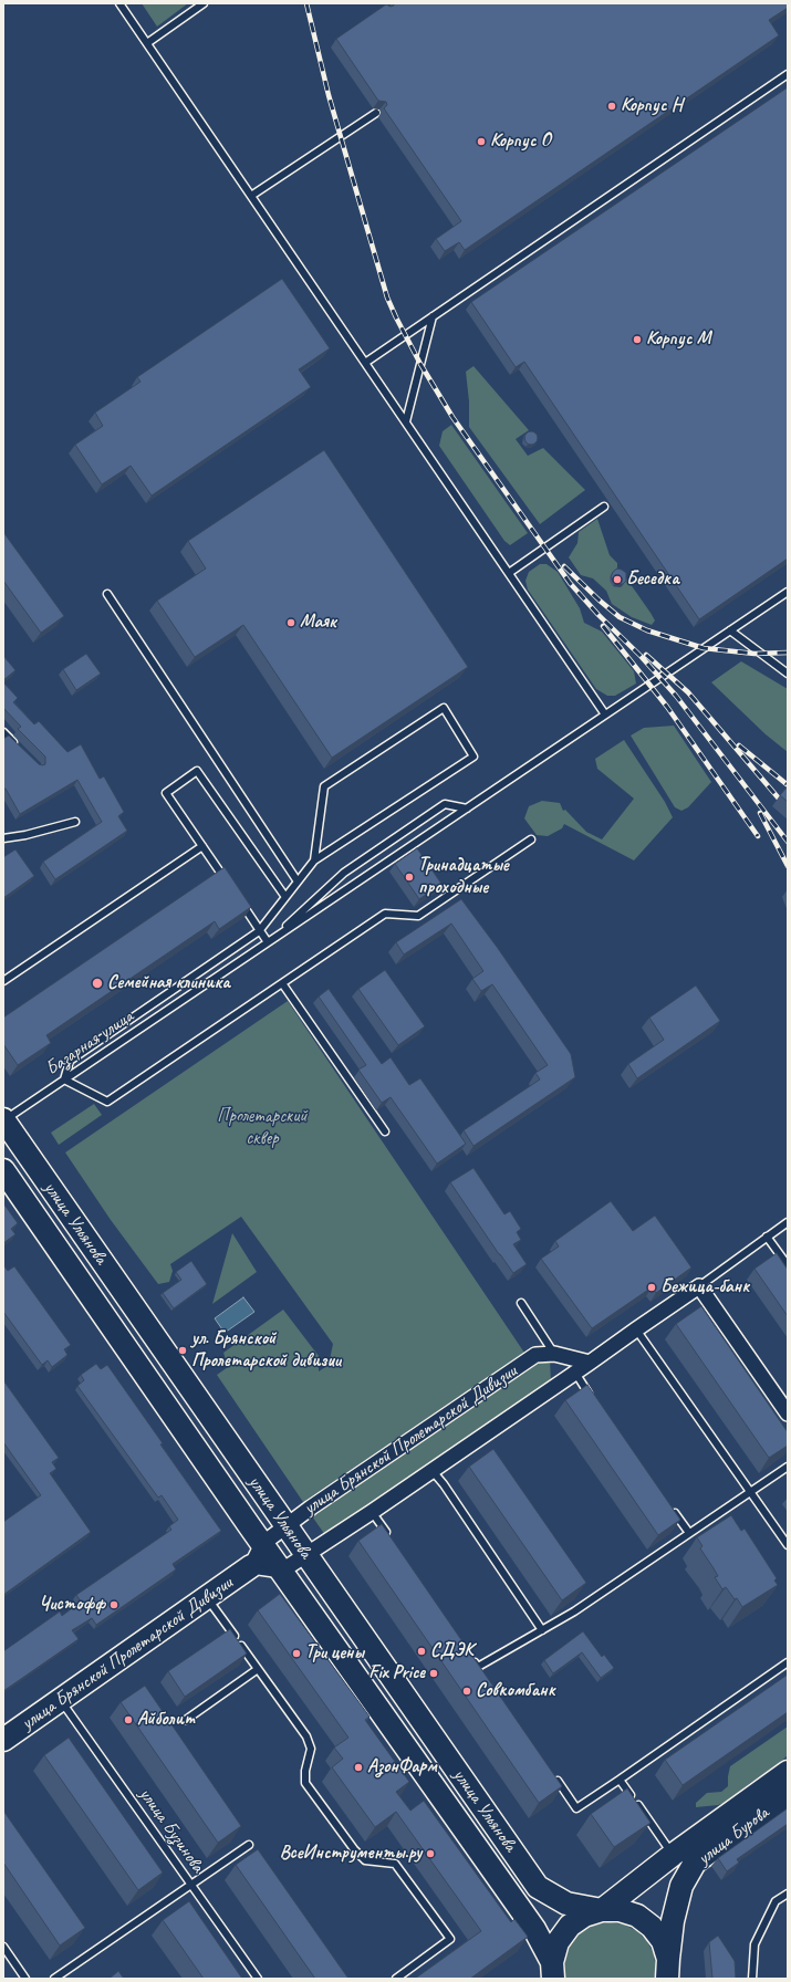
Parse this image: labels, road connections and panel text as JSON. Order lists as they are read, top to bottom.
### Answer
{
  "streets": {
    "main road": ["улица Ульянова", "улица Брянской Пролетарской Дивизии", "улица Бурова"],
    "lane": ["Базарная улица", "улица Бузинова"]
  },
  "crossings": [
    ["Базарная улица", "улица Ульянова"],
    ["улица Ульянова", "улица Брянской Пролетарской Дивизии"],
    ["улица Ульянова", "улица Бурова"],
    ["улица Брянской Пролетарской Дивизии", "улица Бузинова"]
  ],
  "parks": ["Пролетарский сквер"],
  "places": [
    "Корпус Н",
    "Корпус О",
    "Корпус М",
    "Беседка",
    "Маяк",
    "Тринадцатые проходные",
    "Семейная клиника",
    "Бежица-банк",
    "ул. Брянской Пролетарской дивизии",
    "Чистофф",
    "СДЭК",
    "Три цены",
    "Fix Price",
    "Совкомбанк",
    "Айболит",
    "АзонФарм",
    "ВсеИнструменты.ру"
  ]
}
